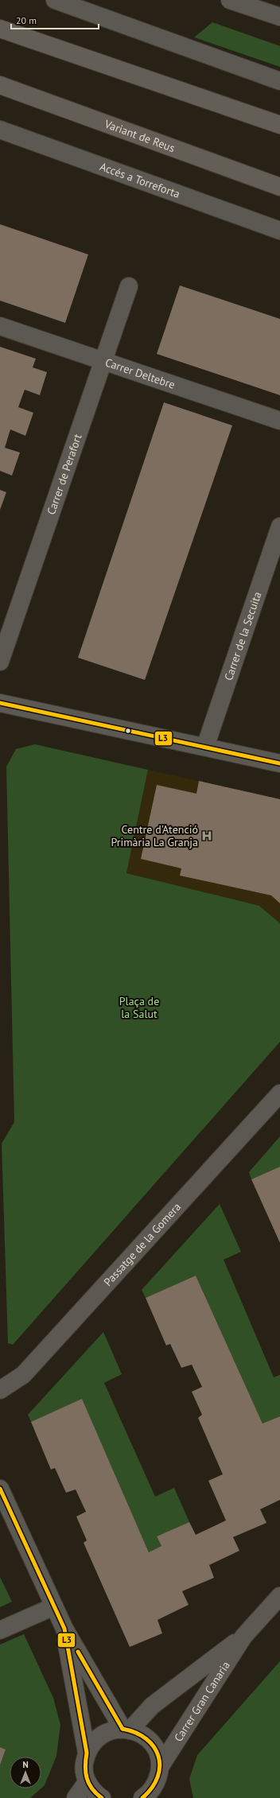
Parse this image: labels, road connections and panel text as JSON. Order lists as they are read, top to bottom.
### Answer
{
  "streets": {
    "highway": ["Variant de Reus"],
    "street": [
      "Accés a Torreforta",
      "Carrer Deltebre",
      "Carrer de Perafort",
      "Carrer de la Secuita",
      "Passatge de la Gomera",
      "Carrer Gran Canaria"
    ]
  },
  "crossings": [
    ["Carrer Deltebre", "Carrer de Perafort"]
  ],
  "parks": ["Plaça de la Salut"],
  "places": {
    "hospital": ["Centre d'Atenció Primària La Granja"]
  },
  "lines": ["transit line L3"],
  "scale_bar": "20 m",
  "north": "top"
}
